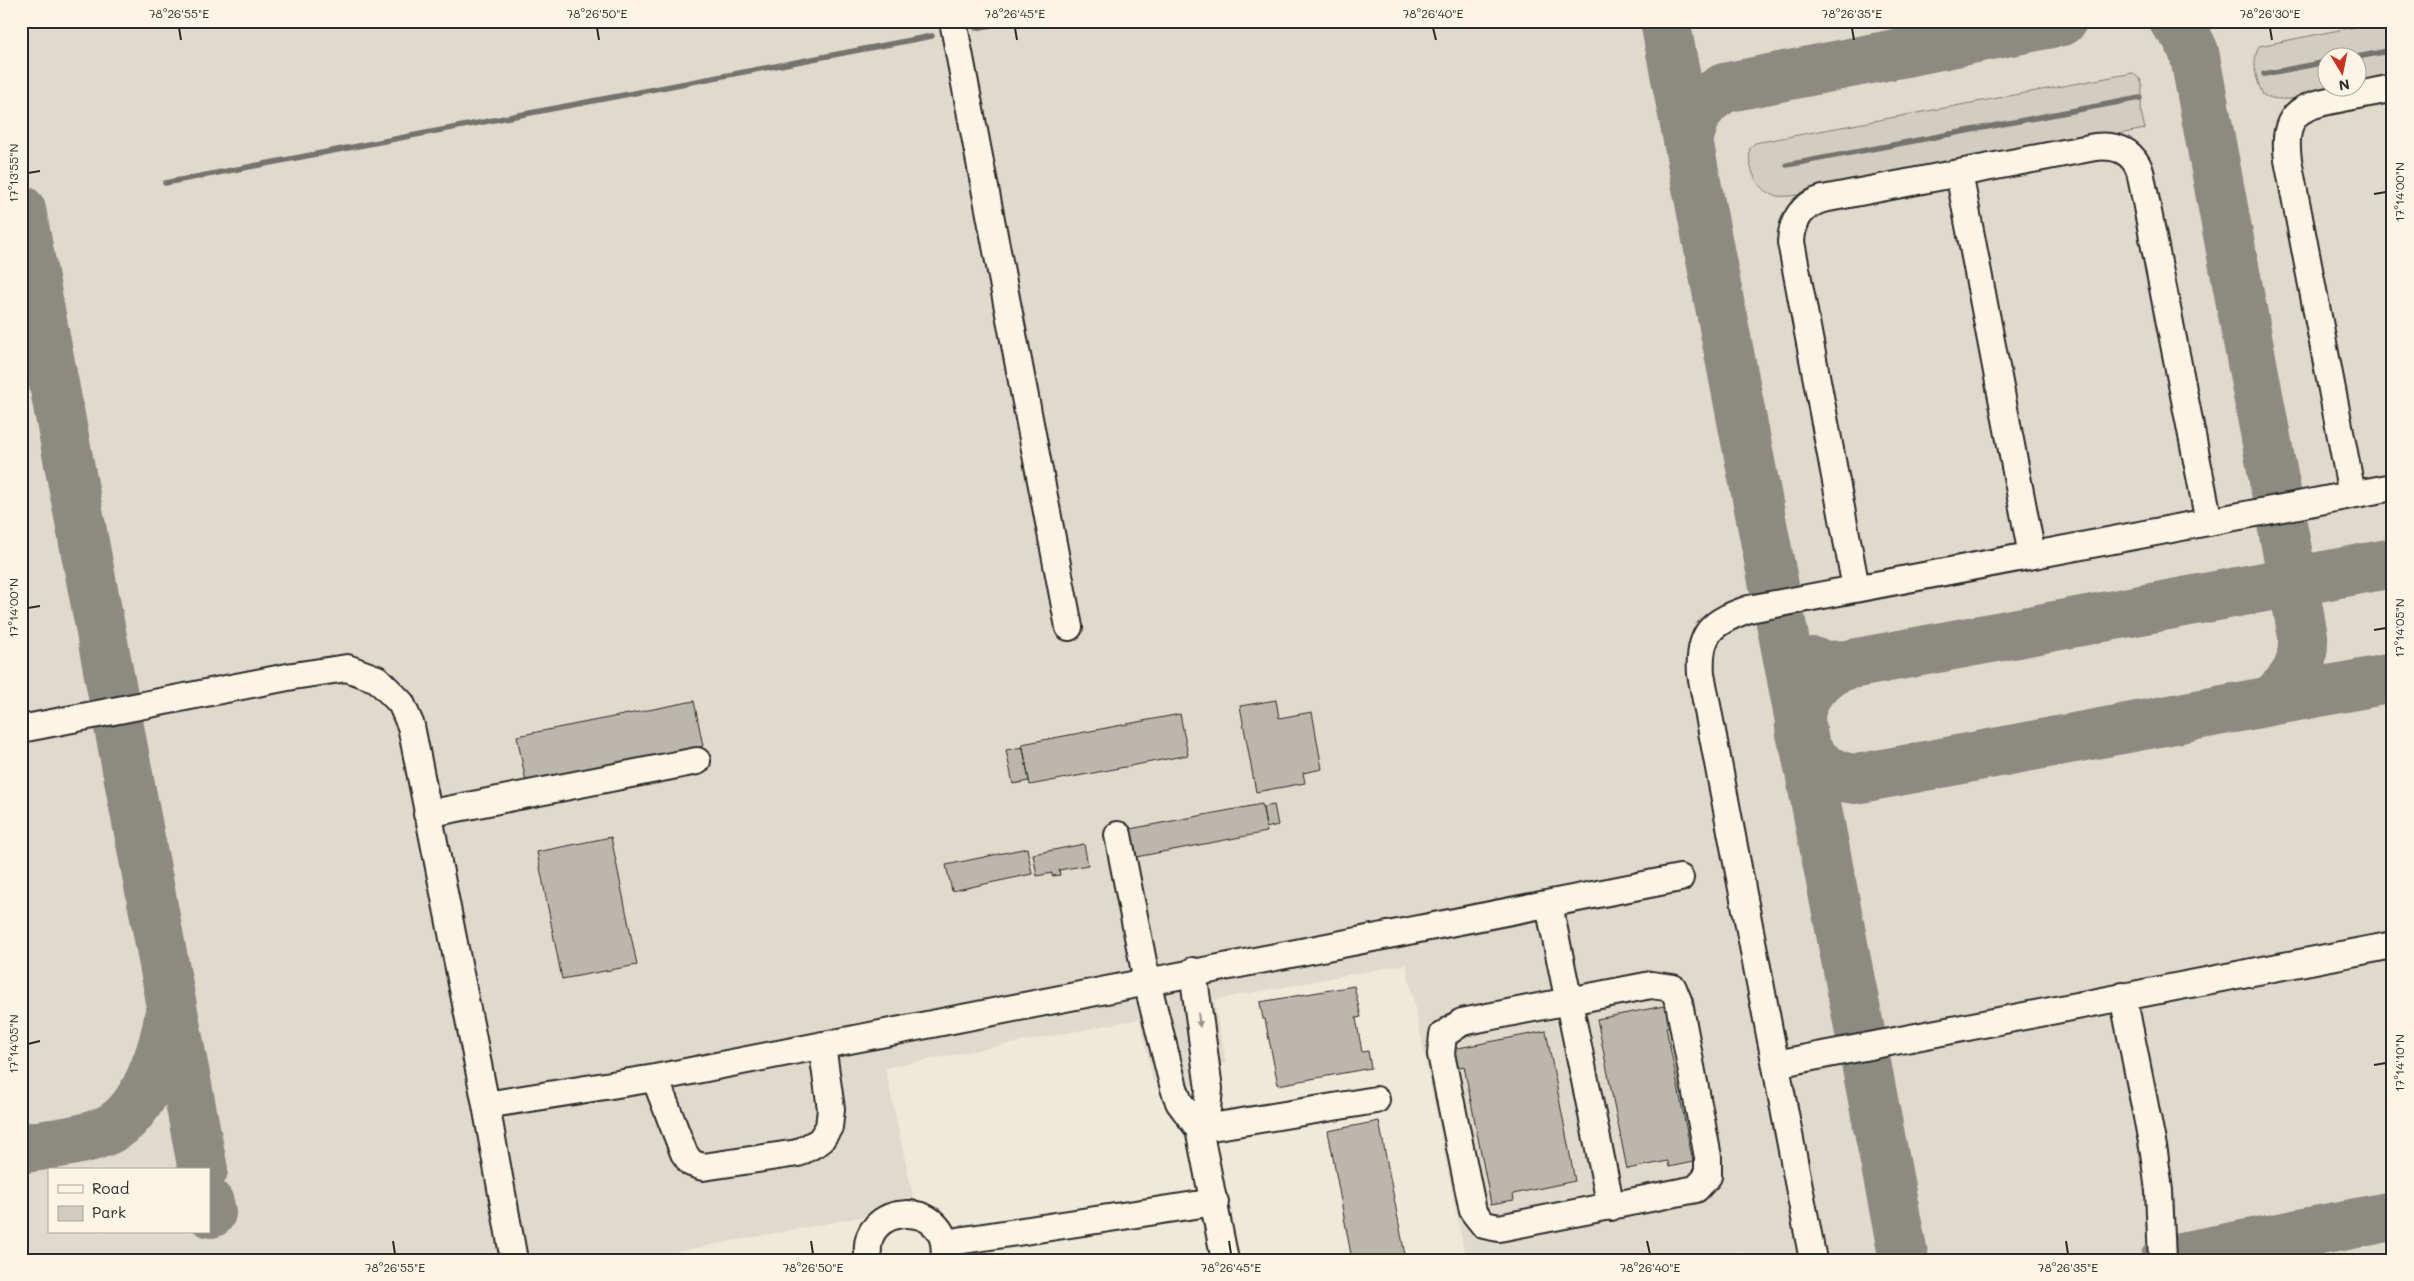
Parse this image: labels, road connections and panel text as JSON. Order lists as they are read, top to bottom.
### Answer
{
  "legend": ["Road", "Park"],
  "north": "bottom",
  "coordinates": [
    "78°26'55\"E",
    "78°26'50\"E",
    "78°26'45\"E",
    "78°26'40\"E",
    "78°26'35\"E",
    "78°26'30\"E",
    "17°13'55\"N",
    "17°14'00\"N",
    "17°14'05\"N",
    "17°14'10\"N"
  ]
}
